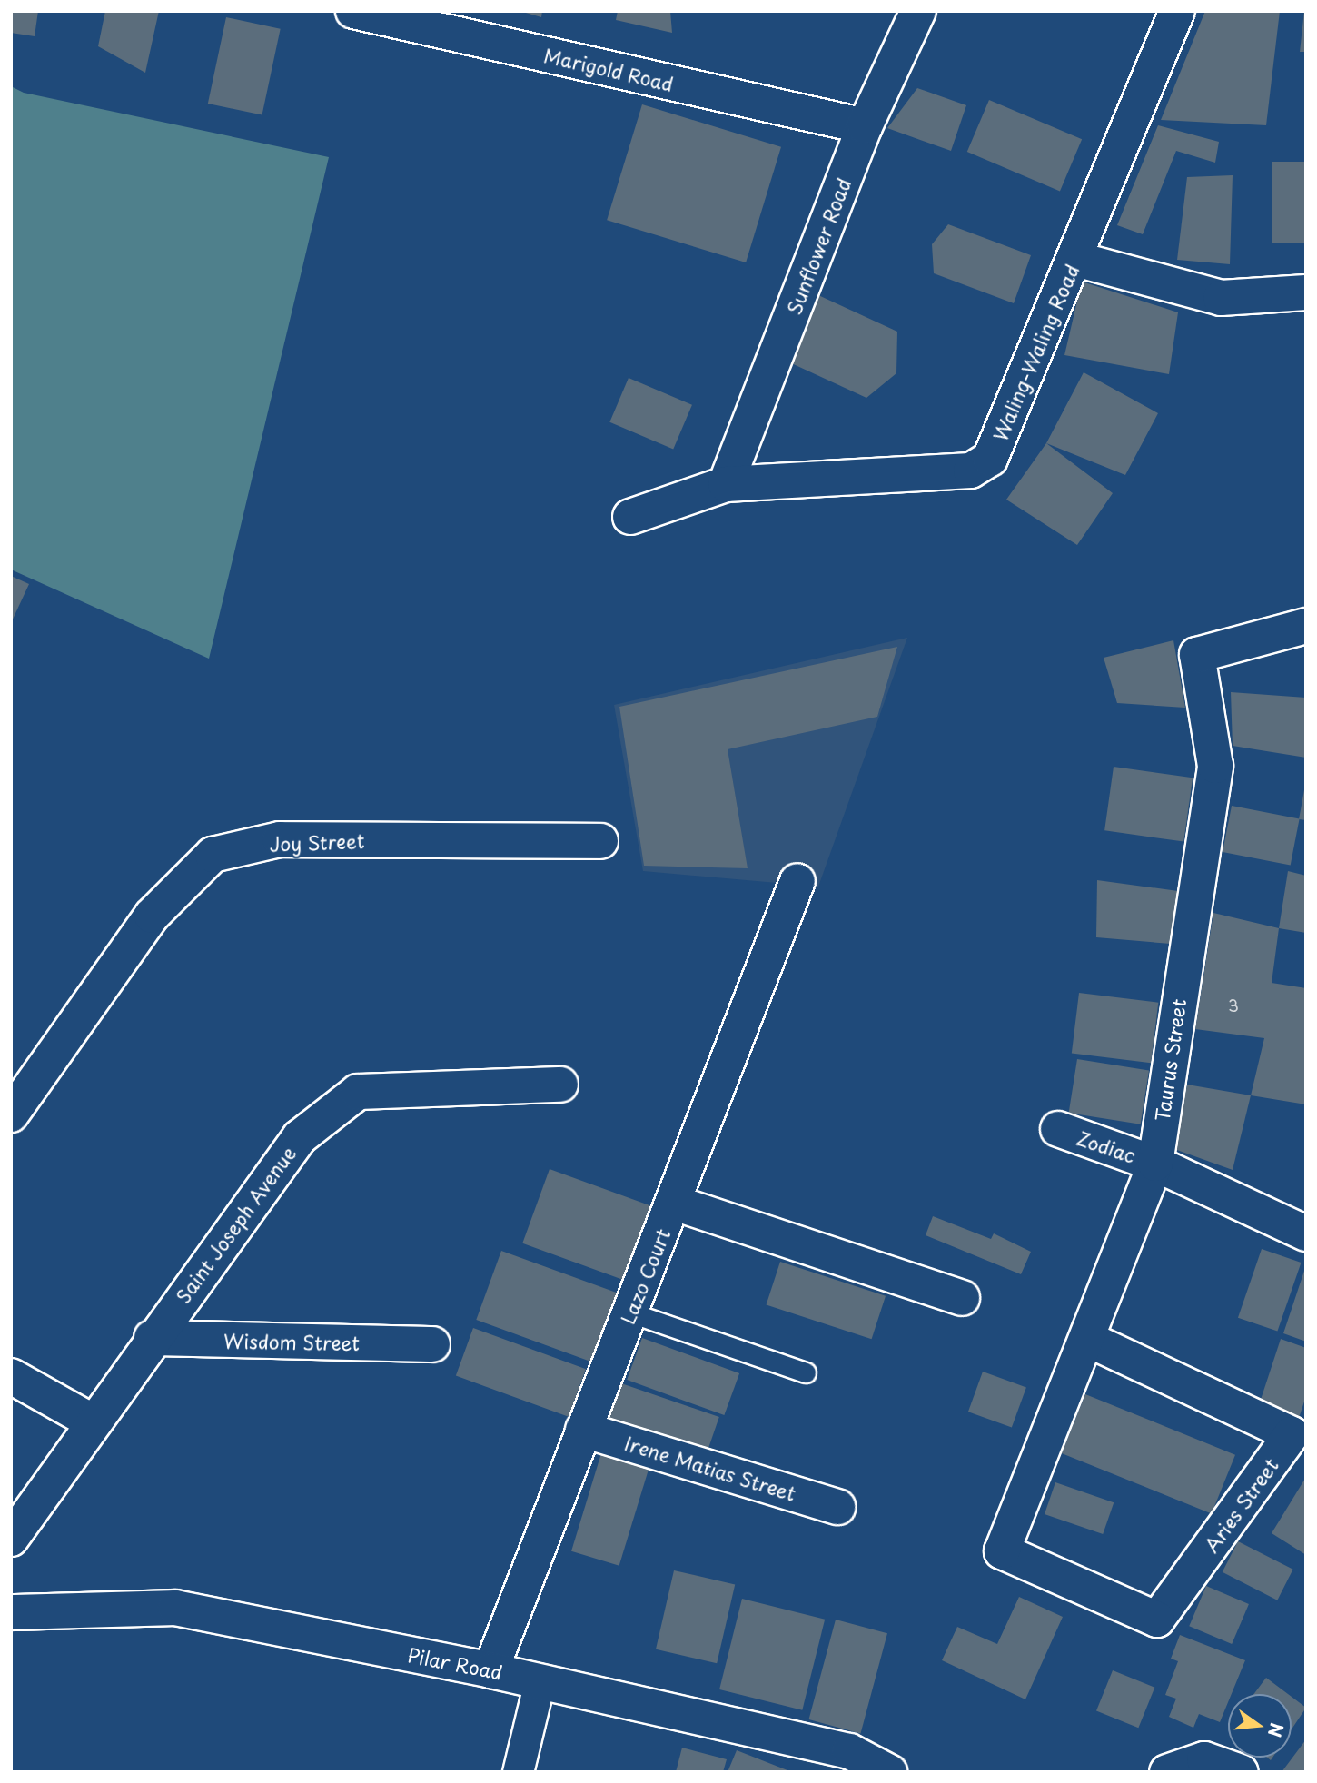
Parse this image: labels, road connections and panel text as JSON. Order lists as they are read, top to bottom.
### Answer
{
  "streets": {
    "street": [
      "Marigold Road",
      "Sunflower Road",
      "Waling-Waling Road",
      "Joy Street",
      "Taurus Street",
      "Zodiac",
      "Saint Joseph Avenue",
      "Lazo Court",
      "Wisdom Street",
      "Irene Matias Street",
      "Aries Street",
      "Pilar Road"
    ]
  },
  "crossings": [
    ["Marigold Road", "Sunflower Road"],
    ["Sunflower Road", "Waling-Waling Road"],
    ["Taurus Street", "Zodiac"],
    ["Taurus Street", "Aries Street"],
    ["Saint Joseph Avenue", "Wisdom Street"],
    ["Lazo Court", "Irene Matias Street"],
    ["Lazo Court", "Pilar Road"]
  ],
  "house_numbers": ["3"],
  "north": "right"
}
